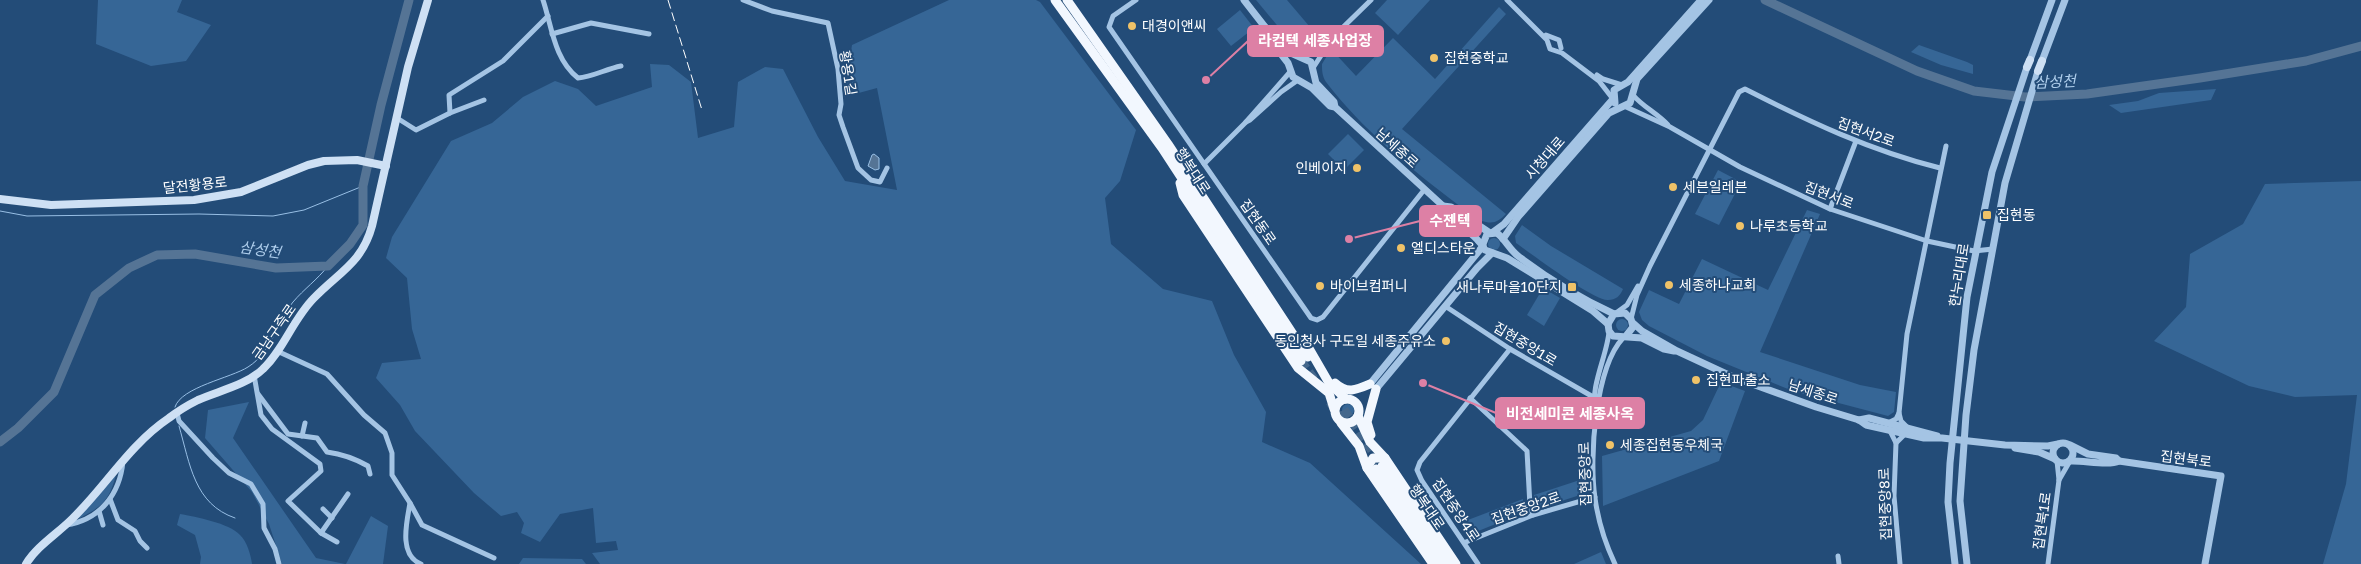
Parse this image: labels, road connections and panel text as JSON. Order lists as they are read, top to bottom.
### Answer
{
  "streets": {
    "highway": ["행복대로"],
    "main road": ["달전황용로", "한누리대로", "금남구즉로"],
    "street": [
      "황용1길",
      "집현서2로",
      "남세종로",
      "시청대로",
      "집현서로",
      "집현동로",
      "집현중앙1로",
      "집현북로",
      "집현중앙로",
      "집현중앙8로",
      "집현중앙2로",
      "집현중앙4로",
      "집현북1로"
    ]
  },
  "crossings": [
    ["집현서2로", "남세종로"],
    ["집현서2로", "집현서로"],
    ["집현서2로", "집현중앙로"],
    ["남세종로", "시청대로"],
    ["남세종로", "집현동로"],
    ["남세종로", "한누리대로"],
    ["남세종로", "집현중앙로"],
    ["시청대로", "집현서로"],
    ["달전황용로", "금남구즉로"],
    ["집현서로", "한누리대로"],
    ["집현중앙1로", "집현중앙로"],
    ["집현중앙1로", "집현중앙4로"],
    ["집현북로", "집현북1로"],
    ["집현중앙로", "집현중앙2로"],
    ["집현중앙2로", "집현중앙4로"]
  ],
  "water": ["삼성천"],
  "places": {
    "other": [
      "대경이앤씨",
      "집현중학교",
      "라컴텍 세종사업장",
      "인베이지",
      "세븐일레븐",
      "나루초등학교",
      "수젠텍",
      "엘디스타운",
      "세종하나교회",
      "바이브컴퍼니",
      "동인청사 구도일 세종주유소",
      "집현파출소",
      "비전세미콘 세종사옥",
      "세종집현동우체국"
    ],
    "transit": ["집현동", "새나루마을10단지"]
  }
}
